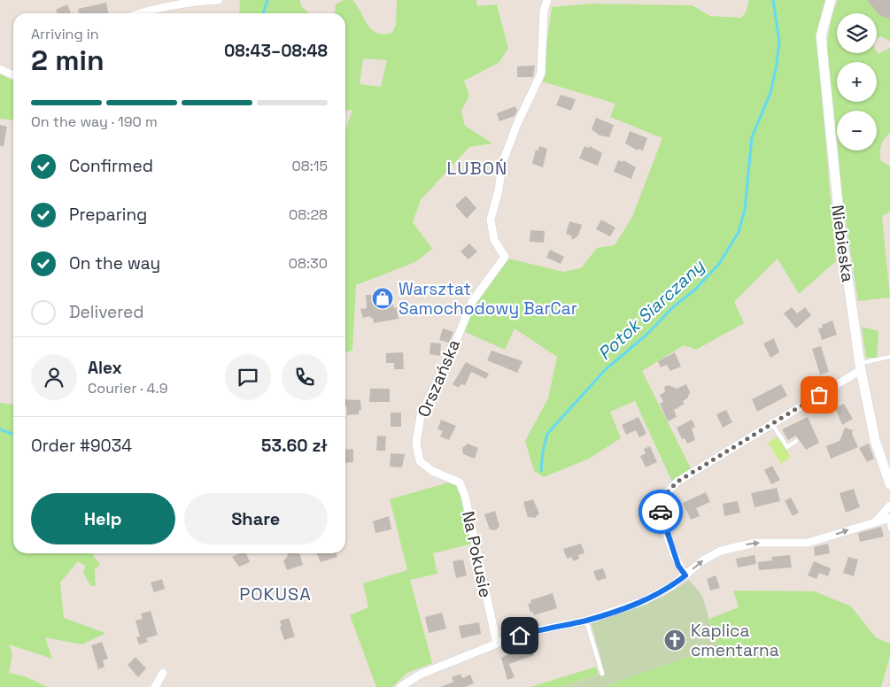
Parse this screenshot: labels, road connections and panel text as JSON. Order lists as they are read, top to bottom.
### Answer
{
  "streets": {
    "street": ["Niebieska", "Orszańska", "Na Pokusie"]
  },
  "crossings": [
    ["Orszańska", "Na Pokusie"]
  ],
  "districts": ["LUBOŃ", "POKUSA"],
  "water": ["Potok Siarczany"],
  "places": {
    "shop": ["Warsztat Samochodowy BarCar"],
    "church": ["Kaplica cmentarna"]
  },
  "page": {
    "map_buttons": ["+", "−"],
    "heading": ["2 min", "Arriving in", "08:43–08:48"],
    "panel": [
      "Alex",
      "Courier · 4.9",
      "Order #9034",
      "53.60 zł"
    ],
    "bar": "On the way · 190 m",
    "list": [
      ["Confirmed", "08:15"],
      ["Preparing", "08:28"],
      ["On the way", "08:30"],
      "Delivered"
    ],
    "buttons": ["Help", "Share"]
  }
}
